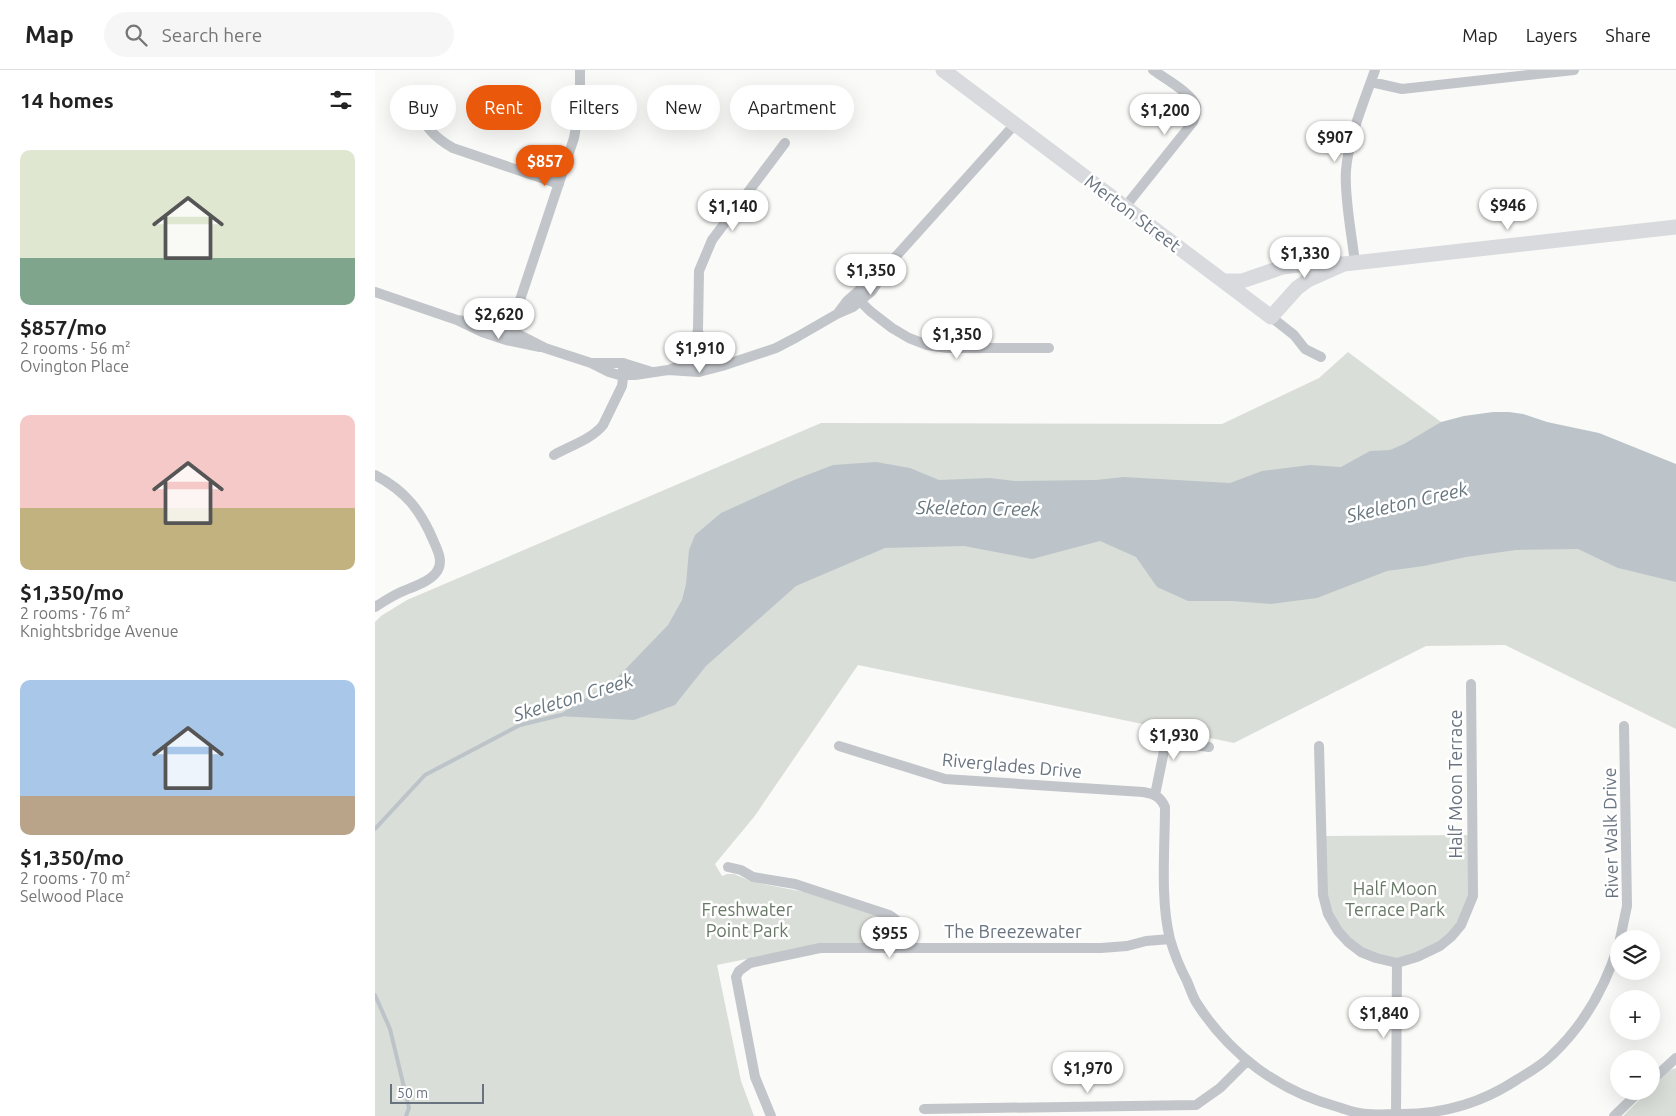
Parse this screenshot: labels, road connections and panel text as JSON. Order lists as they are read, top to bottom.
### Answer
{
  "streets": {
    "street": [
      "Merton Street",
      "Riverglades Drive",
      "Half Moon Terrace",
      "River Walk Drive",
      "The Breezewater"
    ]
  },
  "water": ["Skeleton Creek"],
  "parks": ["Half Moon Terrace Park", "Freshwater Point Park"],
  "scale_bar": "50 m",
  "page": {
    "header": "Map",
    "search": "Search here",
    "nav": ["Map", "Layers", "Share"],
    "heading": "14 homes",
    "chip": [
      "Buy",
      "Rent",
      "Filters",
      "New",
      "Apartment"
    ],
    "price": [
      "$1,200",
      "$907",
      "$857",
      "$946",
      "$1,140",
      "$1,330",
      "$1,350",
      "$2,620",
      "$1,350",
      "$1,910",
      "$1,930",
      "$955",
      "$1,840",
      "$1,970"
    ],
    "list": [
      {
        "name": "$857/mo",
        "note": "2 rooms · 56 m² · Ovington Place"
      },
      {
        "name": "$1,350/mo",
        "note": "2 rooms · 76 m² · Knightsbridge Avenue"
      },
      {
        "name": "$1,350/mo",
        "note": "2 rooms · 70 m² · Selwood Place"
      }
    ],
    "map_buttons": ["+", "−"],
    "scale": "50 m"
  }
}
